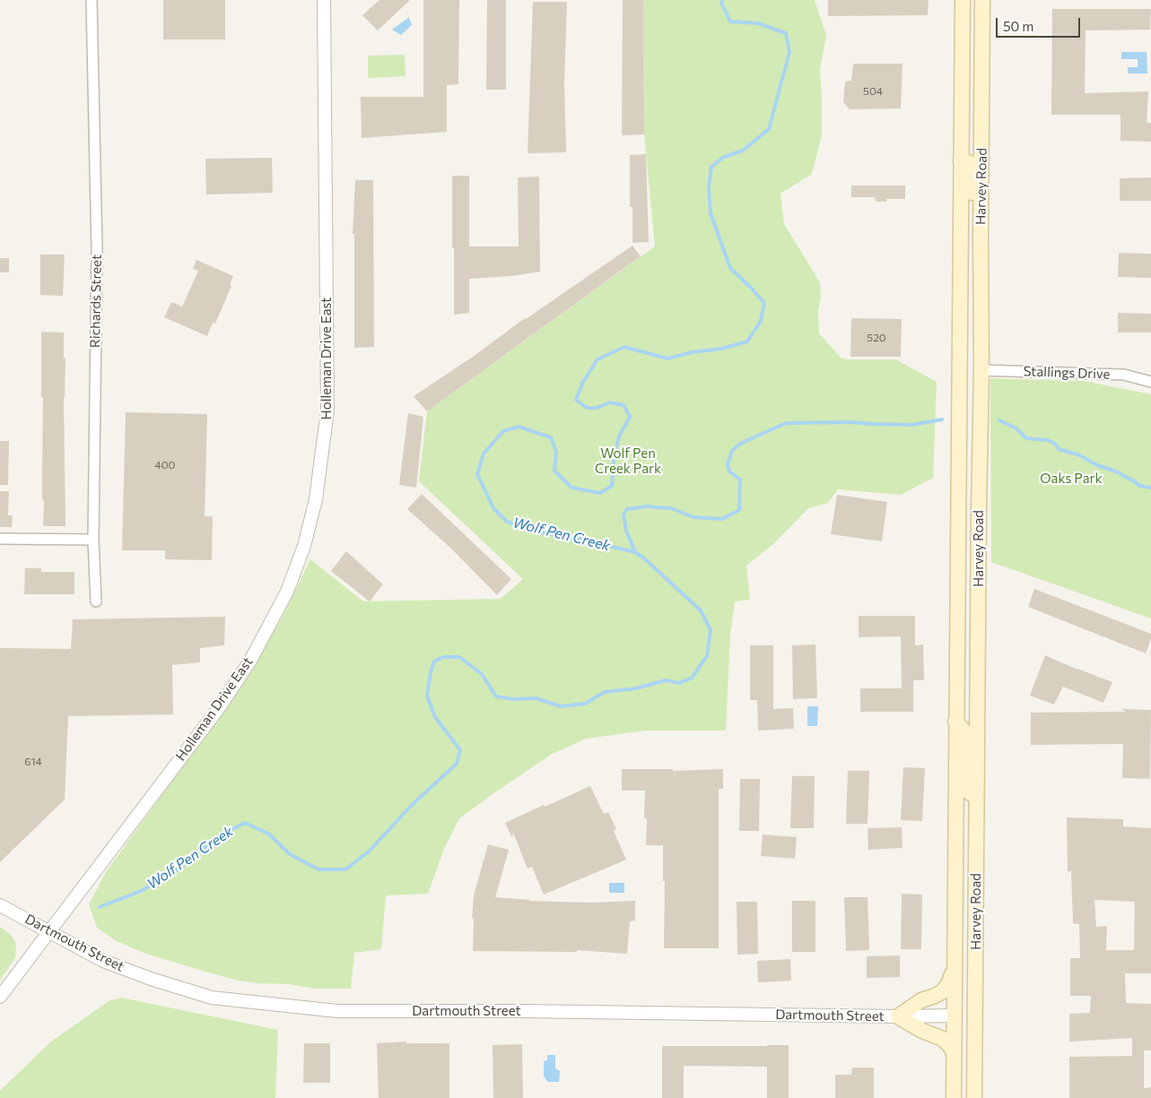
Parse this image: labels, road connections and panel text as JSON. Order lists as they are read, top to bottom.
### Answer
{
  "streets": {
    "main road": ["Harvey Road"],
    "street": [
      "Richards Street",
      "Holleman Drive East",
      "Stallings Drive",
      "Dartmouth Street"
    ]
  },
  "crossings": [
    ["Harvey Road", "Stallings Drive"],
    ["Harvey Road", "Dartmouth Street"],
    ["Holleman Drive East", "Dartmouth Street"]
  ],
  "water": ["Wolf Pen Creek"],
  "parks": ["Wolf Pen Creek Park", "Oaks Park"],
  "house_numbers": [
    "504",
    "520",
    "400",
    "614"
  ],
  "scale_bar": "50 m"
}
